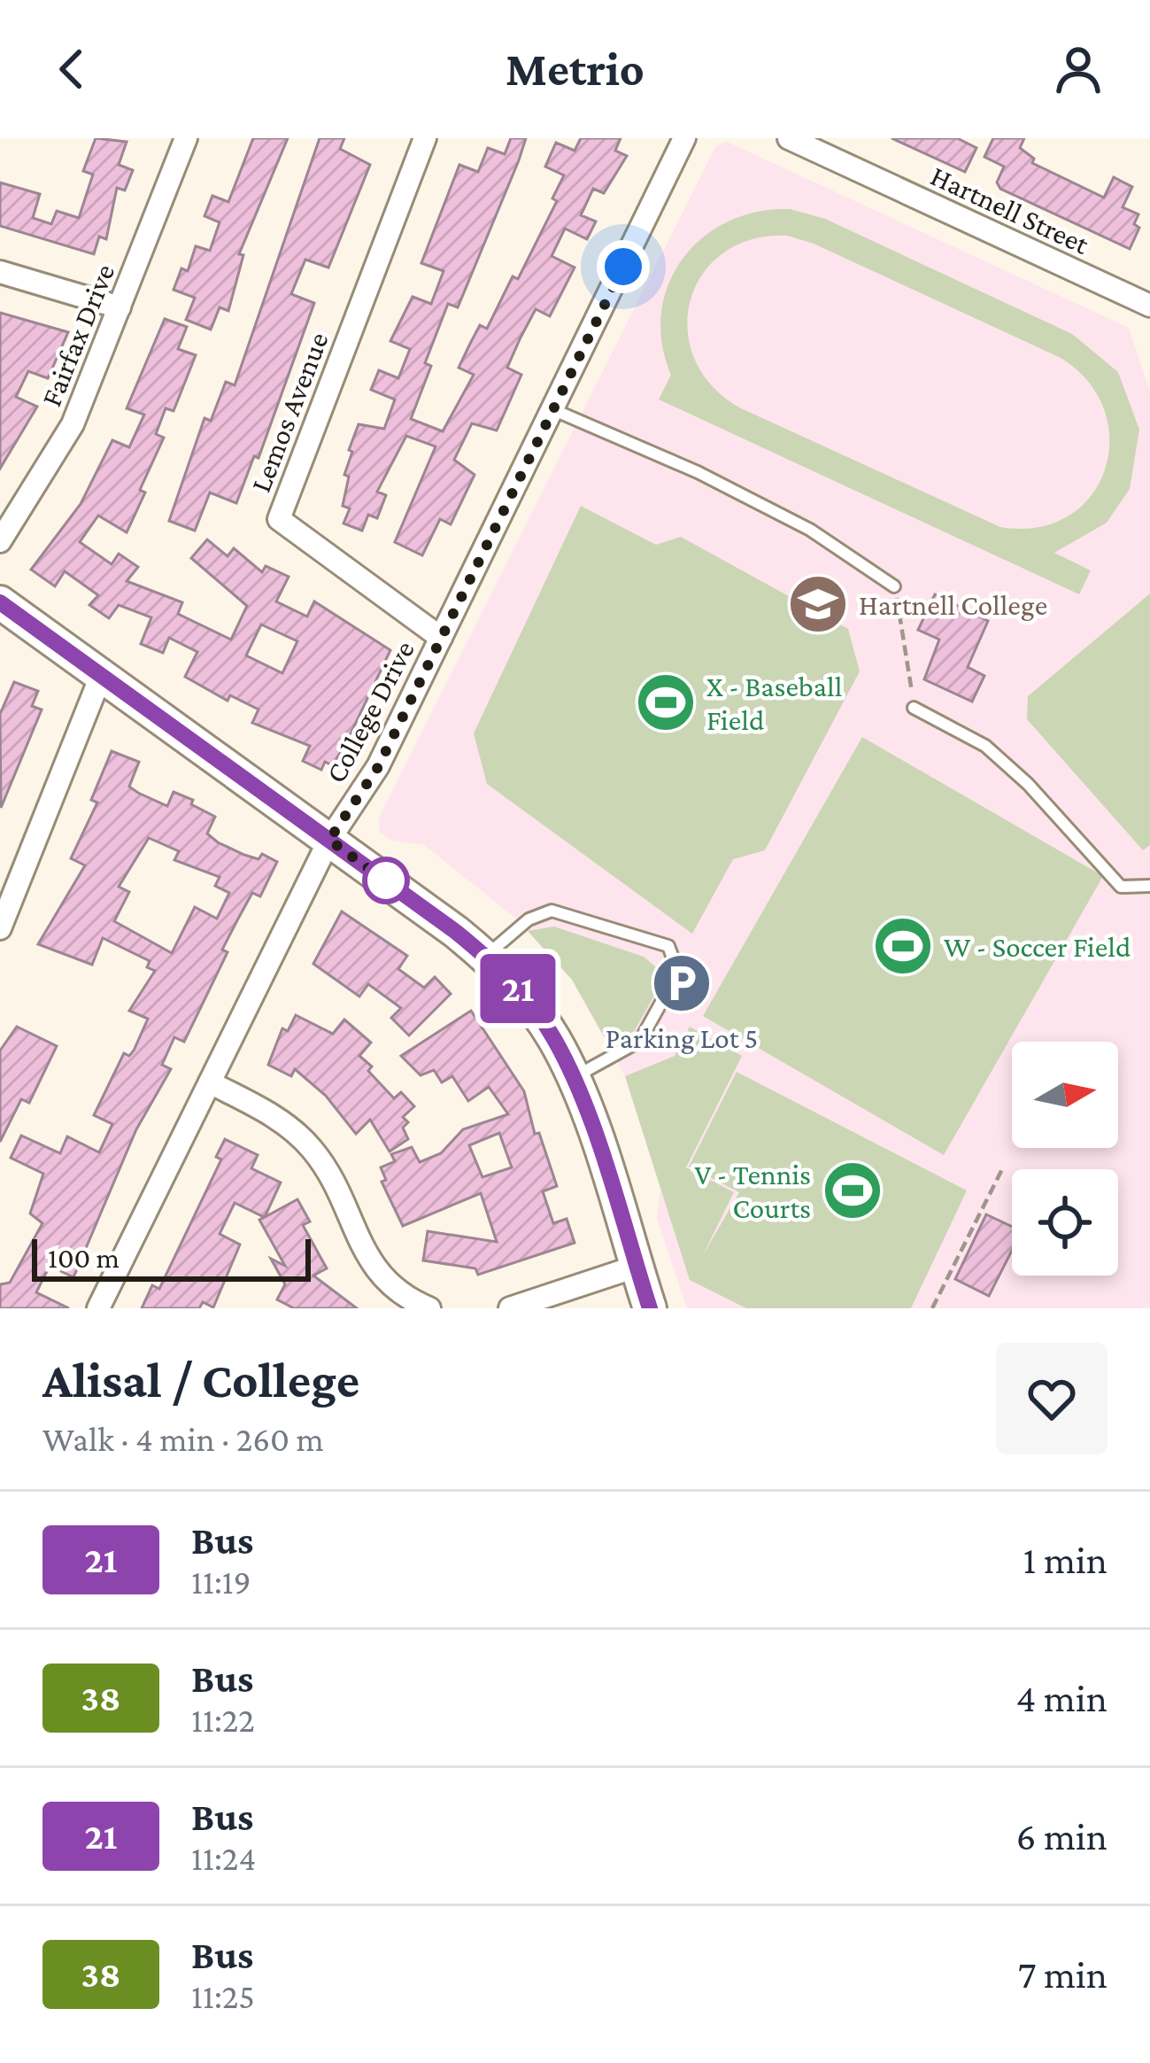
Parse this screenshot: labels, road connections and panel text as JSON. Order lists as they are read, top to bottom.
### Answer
{
  "streets": {
    "street": [
      "Hartnell Street",
      "Fairfax Drive",
      "Lemos Avenue",
      "College Drive"
    ]
  },
  "crossings": [
    ["Lemos Avenue", "College Drive"]
  ],
  "places": {
    "school or university": ["Hartnell College"],
    "sports": ["X - Baseball Field", "W - Soccer Field", "V - Tennis Courts"],
    "parking": ["Parking Lot 5"]
  },
  "lines": ["bus line 21"],
  "scale_bar": "100 m",
  "north": "right",
  "page": {
    "header": "Metrio",
    "on_map": "21",
    "scale": "100 m",
    "heading": ["Alisal / College", "Walk · 4 min · 260 m"],
    "list": [
      {
        "mark": "21",
        "name": "Bus",
        "note": "11:19",
        "value": "1 min"
      },
      {
        "mark": "38",
        "name": "Bus",
        "note": "11:22",
        "value": "4 min"
      },
      {
        "mark": "21",
        "name": "Bus",
        "note": "11:24",
        "value": "6 min"
      },
      {
        "mark": "38",
        "name": "Bus",
        "note": "11:25",
        "value": "7 min"
      }
    ]
  }
}
